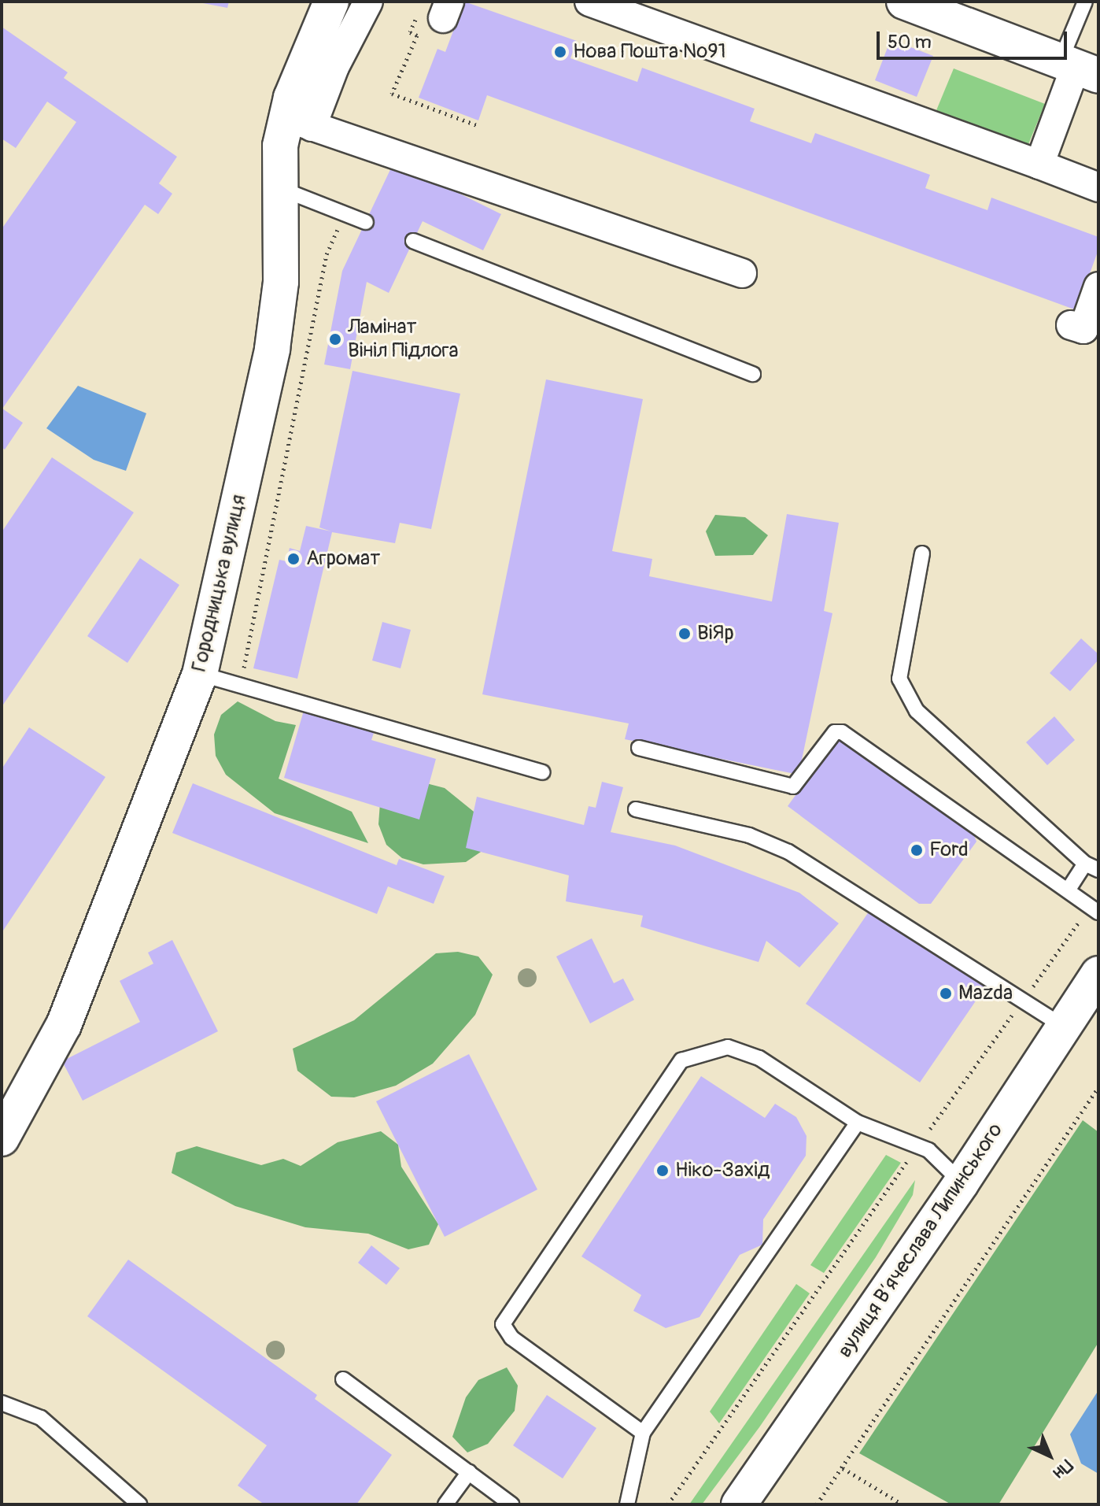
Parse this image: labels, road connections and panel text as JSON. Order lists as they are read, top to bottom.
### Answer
{
  "streets": {
    "street": ["Городницька вулиця", "вулиця Вʼячеслава Липинського"]
  },
  "places": [
    "Нова Пошта №91",
    "Ламінат Вініл Підлога",
    "Агромат",
    "ВіЯр",
    "Ford",
    "Mazda",
    "Ніко-Захід"
  ],
  "scale_bar": "50 m",
  "north": "bottom right"
}
